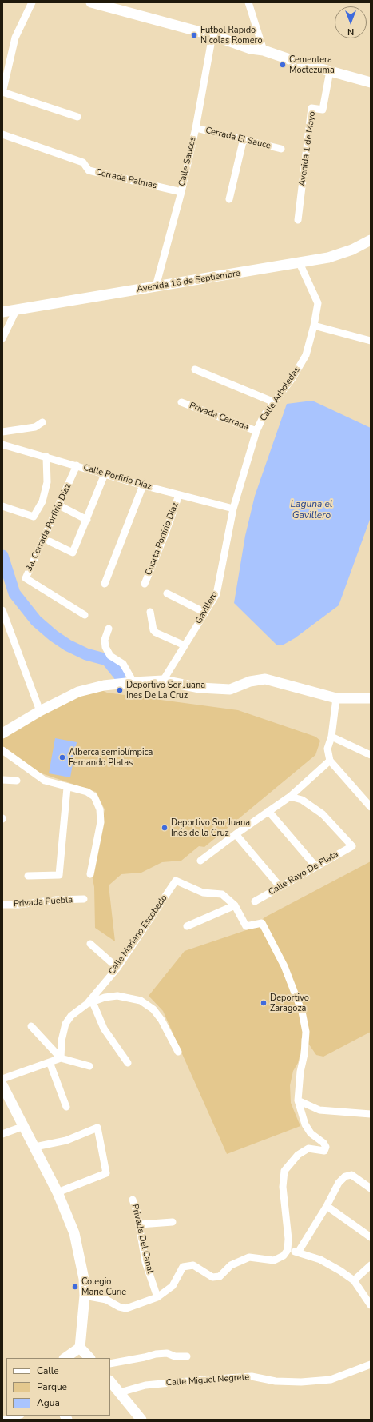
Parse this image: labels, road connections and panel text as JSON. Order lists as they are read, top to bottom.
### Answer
{
  "streets": {
    "street": [
      "Cerrada El Sauce",
      "Avenida 1 de Mayo",
      "Calle Sauces",
      "Cerrada Palmas",
      "Avenida 16 de Septiembre",
      "Calle Arboledas",
      "Privada Cerrada",
      "Calle Porfirio Díaz",
      "3a. Cerrada Porfirio Díaz",
      "Cuarta Porfirio Díaz",
      "Gavillero",
      "Calle Rayo De Plata",
      "Privada Puebla",
      "Calle Mariano Escobedo",
      "Privada Del Canal",
      "Calle Miguel Negrete"
    ]
  },
  "crossings": [
    ["Cerrada El Sauce", "Calle Sauces"],
    ["Calle Sauces", "Cerrada Palmas"],
    ["Calle Sauces", "Avenida 16 de Septiembre"],
    ["Avenida 16 de Septiembre", "Calle Arboledas"],
    ["Calle Arboledas", "Privada Cerrada"],
    ["Calle Arboledas", "Calle Porfirio Díaz"],
    ["Calle Arboledas", "Gavillero"],
    ["Calle Porfirio Díaz", "3a. Cerrada Porfirio Díaz"],
    ["Calle Porfirio Díaz", "Cuarta Porfirio Díaz"],
    ["Calle Porfirio Díaz", "Gavillero"]
  ],
  "water": ["Laguna el Gavillero"],
  "places": [
    "Futbol Rapido Nicolas Romero",
    "Cementera Moctezuma",
    "Deportivo Sor Juana Ines De La Cruz",
    "Alberca semiolímpica Fernando Platas",
    "Deportivo Sor Juana Inés de la Cruz",
    "Deportivo Zaragoza",
    "Colegio Marie Curie"
  ],
  "legend": ["Calle", "Parque", "Agua"],
  "north": "bottom"
}
